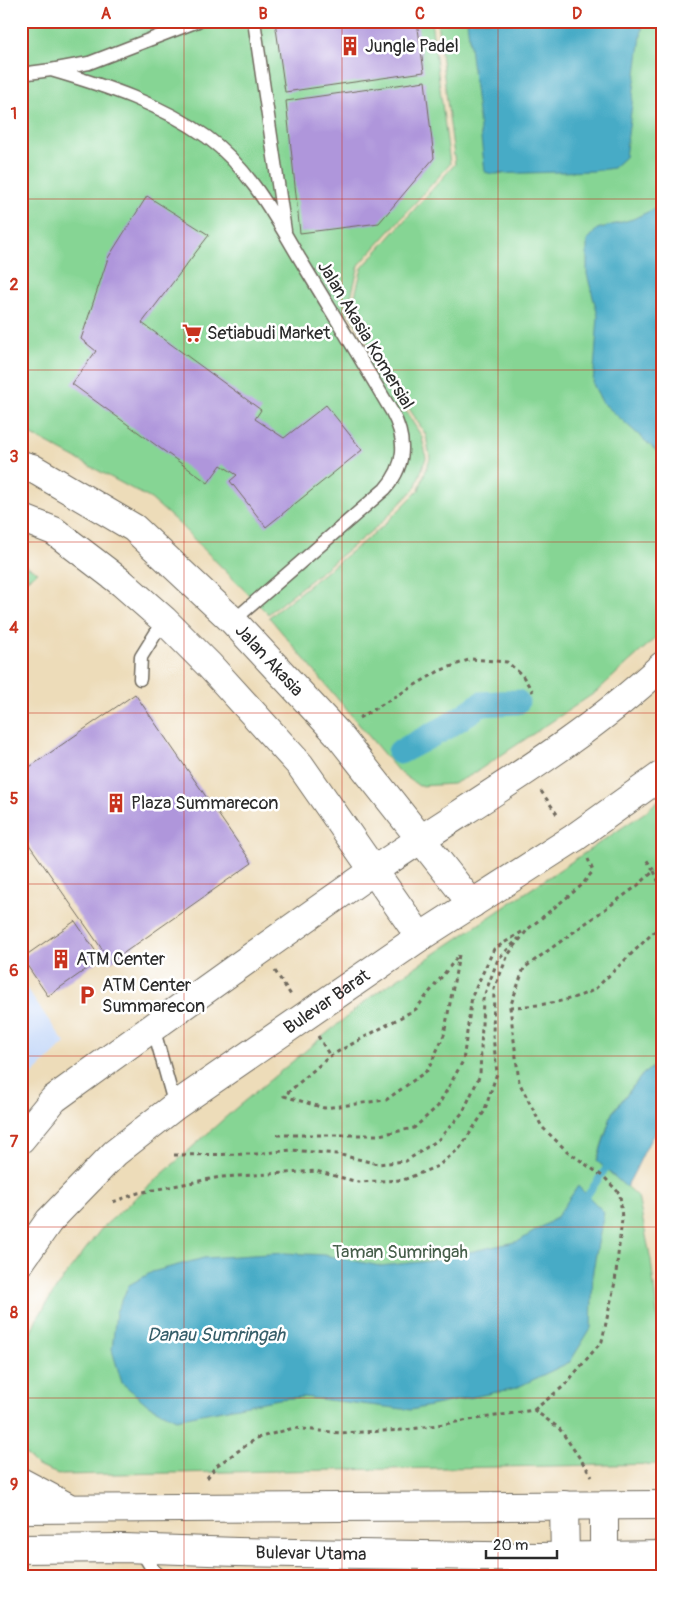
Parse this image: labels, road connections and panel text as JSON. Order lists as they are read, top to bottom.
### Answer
{
  "streets": {
    "main road": ["Jalan Akasia", "Bulevar Barat", "Bulevar Utama"],
    "lane": ["Jalan Akasia Komersial"]
  },
  "crossings": [
    ["Jalan Akasia Komersial", "Jalan Akasia"],
    ["Jalan Akasia", "Bulevar Barat"]
  ],
  "water": ["Danau Sumringah"],
  "parks": ["Taman Sumringah"],
  "places": {
    "building": ["Jungle Padel", "Plaza Summarecon", "ATM Center"],
    "supermarket": ["Setiabudi Market"],
    "parking": ["ATM Center Summarecon"]
  },
  "scale_bar": "20 m",
  "grid": {
    "columns": [
      "A",
      "B",
      "C",
      "D"
    ],
    "rows": [
      "1",
      "2",
      "3",
      "4",
      "5",
      "6",
      "7",
      "8",
      "9"
    ]
  }
}
